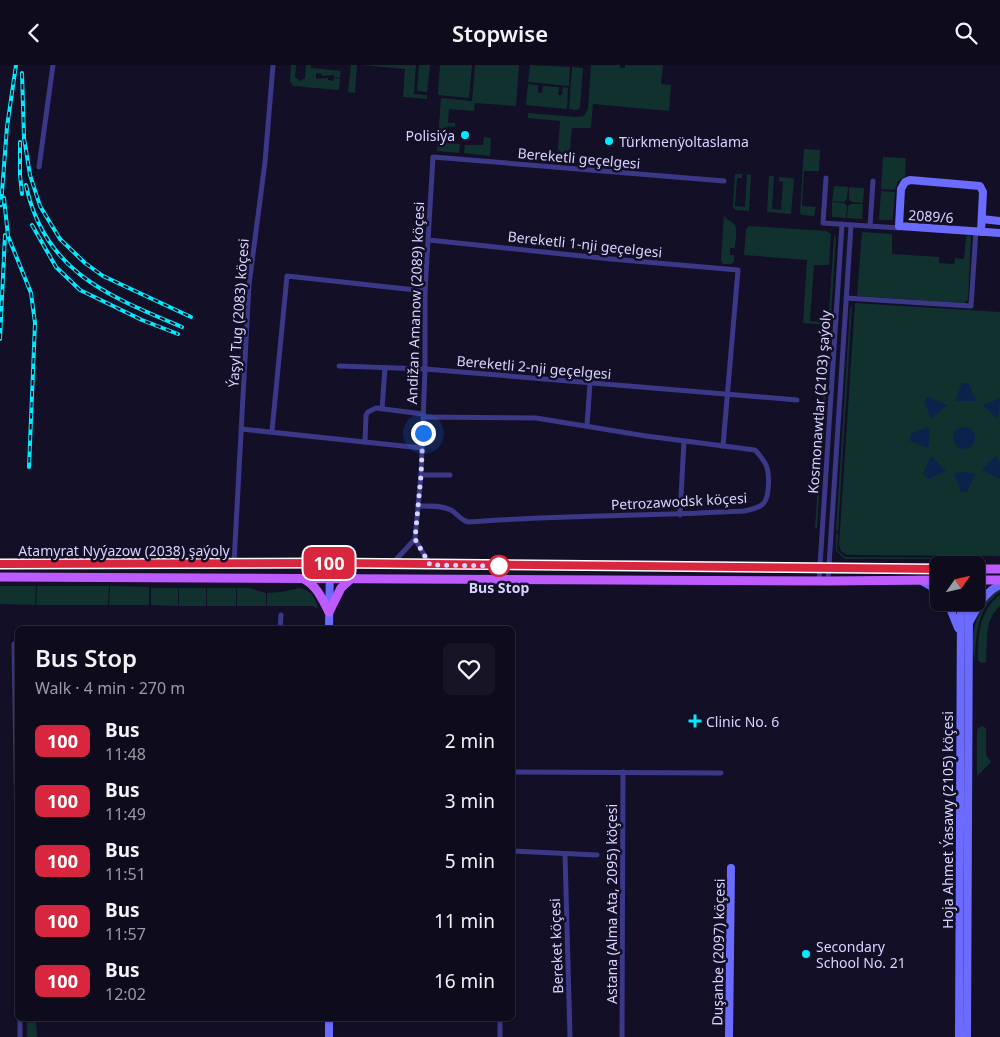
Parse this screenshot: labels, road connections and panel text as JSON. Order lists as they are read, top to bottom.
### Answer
{
  "streets": {
    "main road": [
      "2089/6",
      "Atamyrat Nyýazow (2038) şaýoly",
      "Hoja Ahmet Ýasawy (2105) köçesi",
      "Duşanbe (2097) köçesi"
    ],
    "street": [
      "Bereketli geçelgesi",
      "Bereketli 1-nji geçelgesi",
      "Andižan Amanow (2089) köçesi",
      "Ýaşyl Tug (2083) köçesi",
      "Bereketli 2-nji geçelgesi",
      "Kosmonawtlar (2103) şaýoly",
      "Petrozawodsk köçesi",
      "Astana (Alma Ata, 2095) köçesi",
      "Bereket köçesi"
    ]
  },
  "crossings": [
    ["Bereketli geçelgesi", "Andižan Amanow (2089) köçesi"],
    ["Bereketli 1-nji geçelgesi", "Andižan Amanow (2089) köçesi"],
    ["Bereketli 1-nji geçelgesi", "Bereketli 2-nji geçelgesi"],
    ["Andižan Amanow (2089) köçesi", "Bereketli 2-nji geçelgesi"],
    ["Andižan Amanow (2089) köçesi", "Petrozawodsk köçesi"],
    ["Ýaşyl Tug (2083) köçesi", "Atamyrat Nyýazow (2038) şaýoly"],
    ["Kosmonawtlar (2103) şaýoly", "Atamyrat Nyýazow (2038) şaýoly"]
  ],
  "places": {
    "other": [
      "Polisiýa",
      "Türkmenÿoltaslama",
      "Bus Stop",
      "Secondary School No. 21"
    ],
    "health": ["Clinic No. 6"]
  },
  "lines": ["bus line 100"],
  "north": "top right",
  "page": {
    "header": "Stopwise",
    "on_map": "100",
    "heading": ["Bus Stop", "Walk · 4 min · 270 m"],
    "list": [
      {
        "mark": "100",
        "name": "Bus",
        "note": "11:48",
        "value": "2 min"
      },
      {
        "mark": "100",
        "name": "Bus",
        "note": "11:49",
        "value": "3 min"
      },
      {
        "mark": "100",
        "name": "Bus",
        "note": "11:51",
        "value": "5 min"
      },
      {
        "mark": "100",
        "name": "Bus",
        "note": "11:57",
        "value": "11 min"
      },
      {
        "mark": "100",
        "name": "Bus",
        "note": "12:02",
        "value": "16 min"
      }
    ]
  }
}
